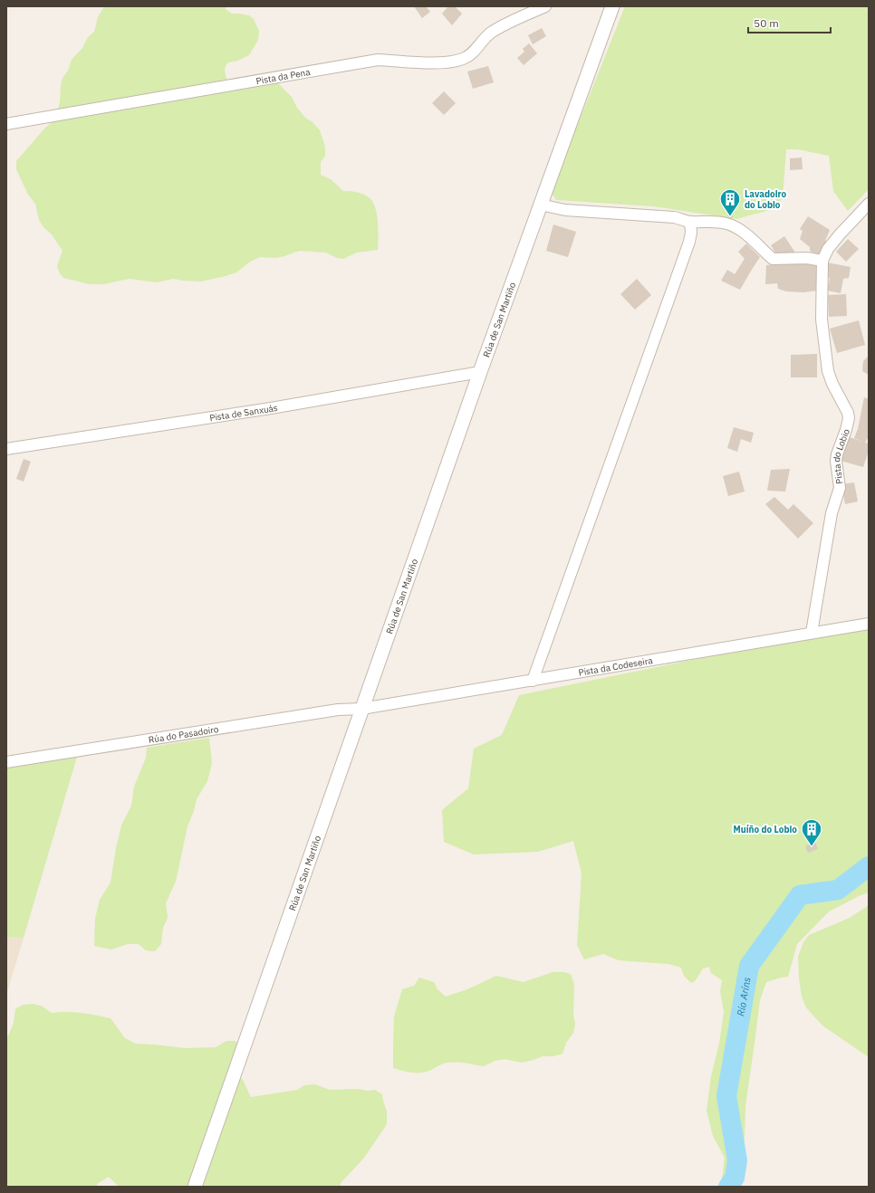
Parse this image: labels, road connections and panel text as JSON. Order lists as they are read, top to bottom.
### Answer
{
  "streets": {
    "street": [
      "Pista da Pena",
      "Rúa de San Martiño",
      "Pista de Sanxuás",
      "Pista do Lobio",
      "Pista da Codeseira",
      "Rúa do Pasadoiro"
    ]
  },
  "crossings": [
    ["Rúa de San Martiño", "Pista de Sanxuás"],
    ["Rúa de San Martiño", "Pista da Codeseira"],
    ["Rúa de San Martiño", "Rúa do Pasadoiro"],
    ["Pista do Lobio", "Pista da Codeseira"],
    ["Pista da Codeseira", "Rúa do Pasadoiro"]
  ],
  "water": ["Río Aríns"],
  "places": {
    "building": ["Lavadoiro do Lobio", "Muíño do Lobio"]
  },
  "scale_bar": "50 m"
}
